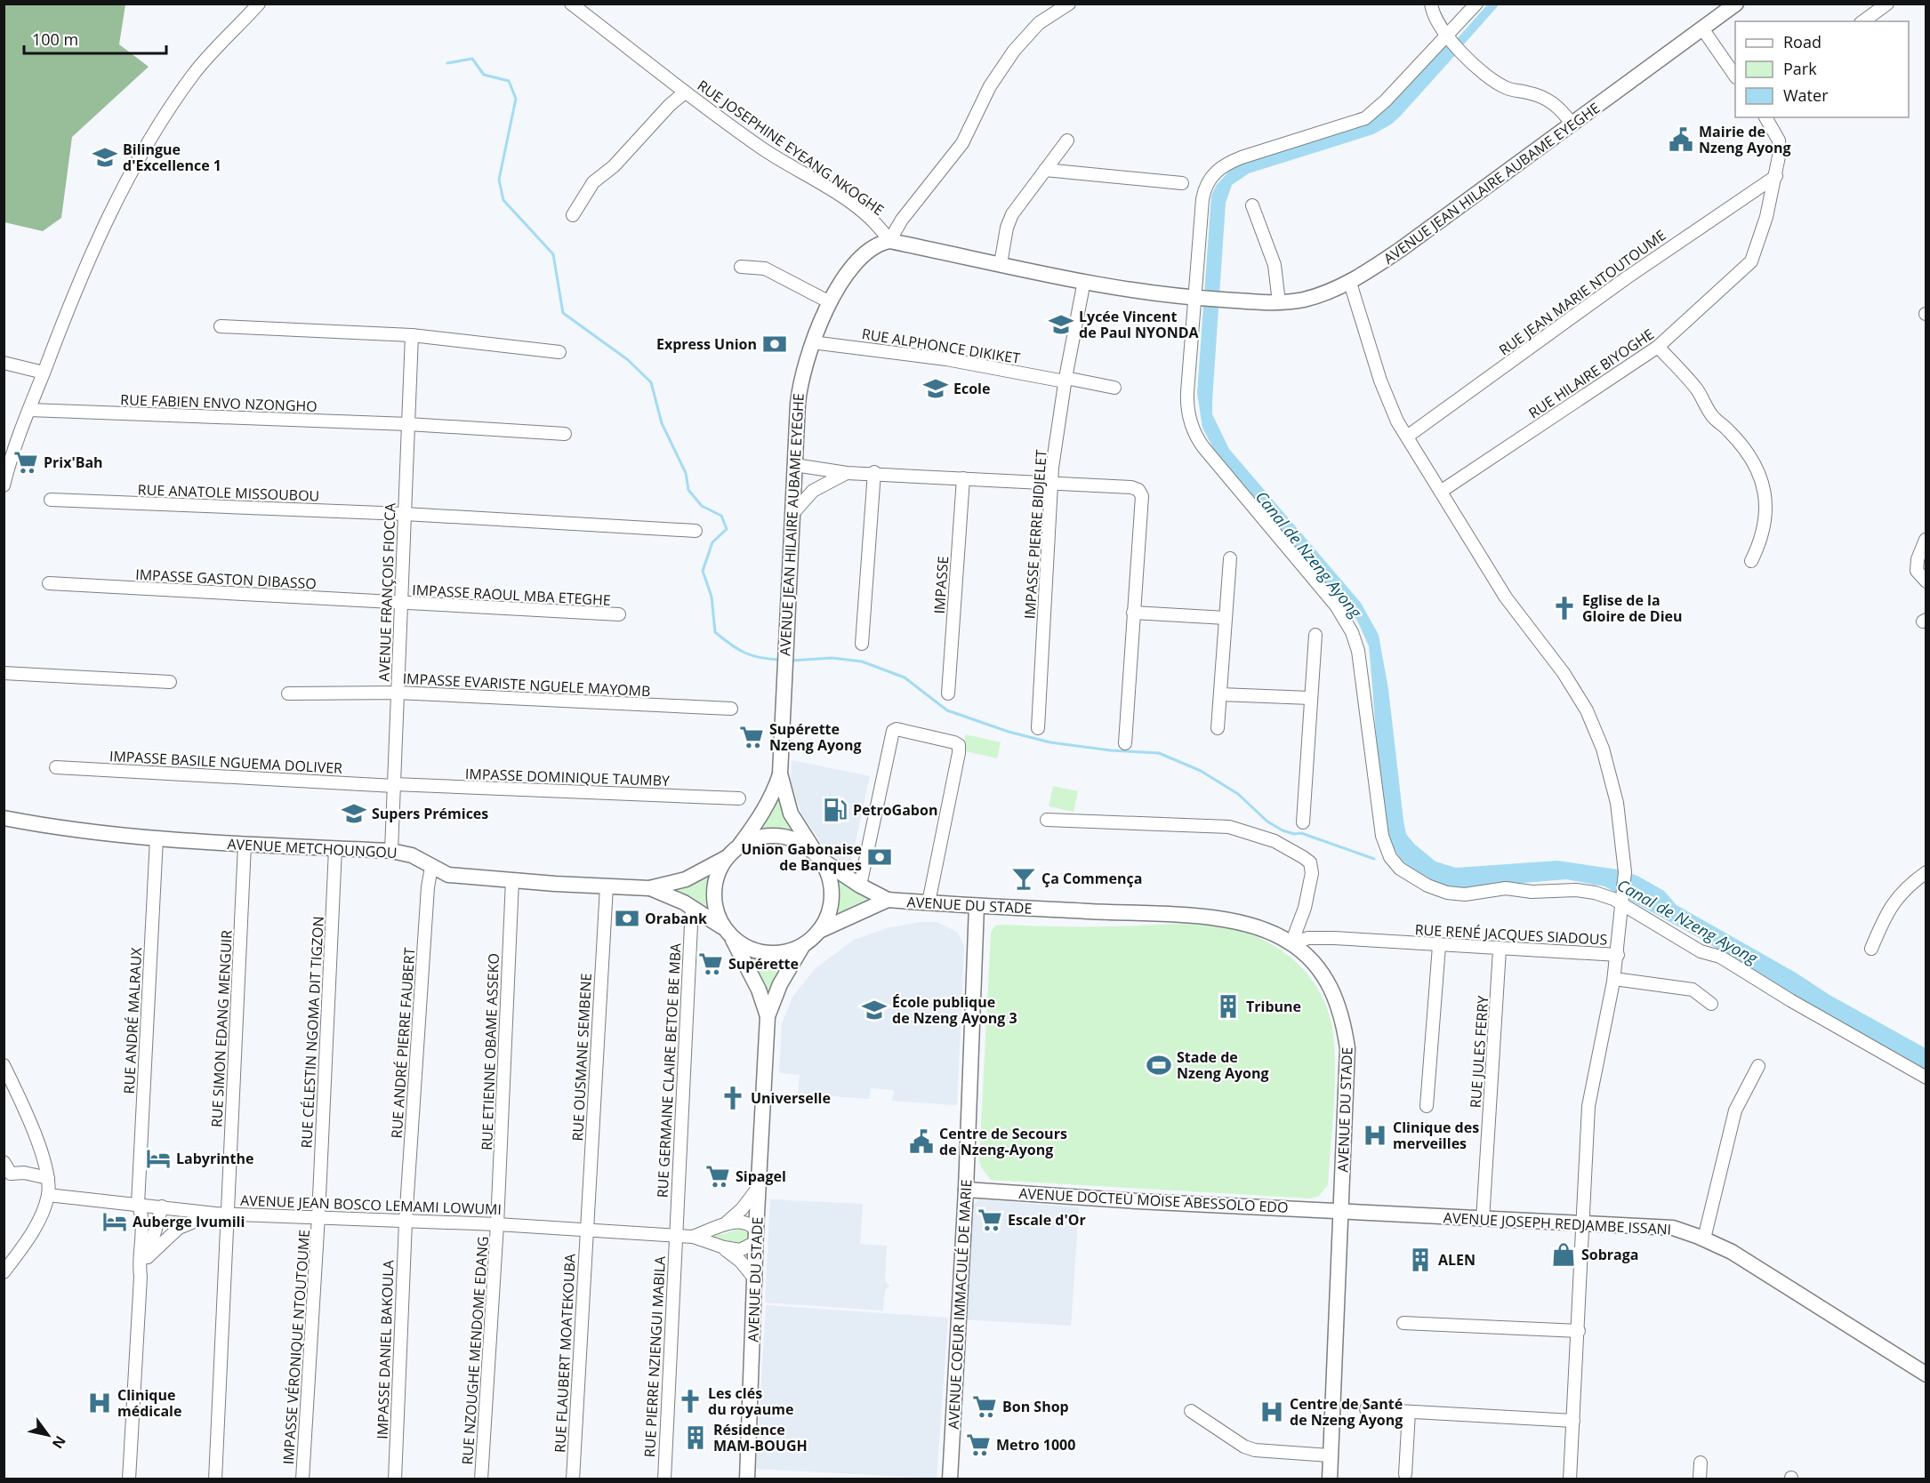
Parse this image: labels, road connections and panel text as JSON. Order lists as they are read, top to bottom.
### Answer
{
  "streets": {
    "main road": [
      "AVENUE JEAN HILAIRE AUBAME EYEGHE",
      "AVENUE METCHOUNGOU",
      "AVENUE DU STADE",
      "AVENUE DOCTEU MOISE ABESSOLO EDO",
      "AVENUE JOSEPH REDJAMBE ISSANI",
      "AVENUE COEUR IMMACULÉ DE MARIE"
    ],
    "street": [
      "RUE JOSEPHINE EYEANG NKOGHE",
      "RUE JEAN MARIE NTOUTOUME",
      "RUE ALPHONCE DIKIKET",
      "RUE HILAIRE BIYOGHE",
      "RUE FABIEN ENVO NZONGHO",
      "RUE ANATOLE MISSOUBOU",
      "IMPASSE PIERRE BIDJELET",
      "IMPASSE GASTON DIBASSO",
      "IMPASSE",
      "AVENUE FRANÇOIS FIOCCA",
      "IMPASSE RAOUL MBA ETEGHE",
      "IMPASSE EVARISTE NGUELE MAYOMB",
      "IMPASSE BASILE NGUEMA DOLIVER",
      "IMPASSE DOMINIQUE TAUMBY",
      "RUE RENÉ JACQUES SIADOUS",
      "RUE ANDRÉ MALRAUX",
      "RUE SIMON EDANG MENGUIR",
      "RUE CÉLESTIN NGOMA DIT TIGZON",
      "RUE ANDRÉ PIERRE FAUBERT",
      "RUE ETIENNE OBAME ASSEKO",
      "RUE JULES FERRY",
      "RUE OUSMANE SEMBENE",
      "RUE GERMAINE CLAIRE BETOE BE MBA",
      "AVENUE JEAN BOSCO LEMAMI LOWUMI",
      "IMPASSE VÉRONIQUE NTOUTOUME",
      "IMPASSE DANIEL BAKOULA",
      "RUE NZOUGHE MENDOME EDANG",
      "RUE FLAUBERT MOATEKOUBA",
      "RUE PIERRE NZIENGUI MABILA"
    ]
  },
  "crossings": [
    ["RUE JOSEPHINE EYEANG NKOGHE", "AVENUE JEAN HILAIRE AUBAME EYEGHE"],
    ["AVENUE JEAN HILAIRE AUBAME EYEGHE", "RUE ALPHONCE DIKIKET"],
    ["RUE JEAN MARIE NTOUTOUME", "RUE HILAIRE BIYOGHE"],
    ["RUE ALPHONCE DIKIKET", "IMPASSE PIERRE BIDJELET"],
    ["RUE FABIEN ENVO NZONGHO", "AVENUE FRANÇOIS FIOCCA"],
    ["RUE ANATOLE MISSOUBOU", "AVENUE FRANÇOIS FIOCCA"],
    ["IMPASSE GASTON DIBASSO", "AVENUE FRANÇOIS FIOCCA"],
    ["IMPASSE GASTON DIBASSO", "IMPASSE RAOUL MBA ETEGHE"],
    ["AVENUE FRANÇOIS FIOCCA", "IMPASSE RAOUL MBA ETEGHE"],
    ["AVENUE FRANÇOIS FIOCCA", "IMPASSE EVARISTE NGUELE MAYOMB"],
    ["AVENUE FRANÇOIS FIOCCA", "IMPASSE BASILE NGUEMA DOLIVER"],
    ["AVENUE FRANÇOIS FIOCCA", "IMPASSE DOMINIQUE TAUMBY"],
    ["AVENUE FRANÇOIS FIOCCA", "AVENUE METCHOUNGOU"],
    ["IMPASSE BASILE NGUEMA DOLIVER", "IMPASSE DOMINIQUE TAUMBY"],
    ["AVENUE METCHOUNGOU", "RUE ANDRÉ MALRAUX"],
    ["AVENUE METCHOUNGOU", "RUE SIMON EDANG MENGUIR"],
    ["AVENUE METCHOUNGOU", "RUE CÉLESTIN NGOMA DIT TIGZON"],
    ["AVENUE METCHOUNGOU", "RUE ANDRÉ PIERRE FAUBERT"],
    ["AVENUE METCHOUNGOU", "RUE ETIENNE OBAME ASSEKO"],
    ["AVENUE METCHOUNGOU", "RUE OUSMANE SEMBENE"],
    ["AVENUE DU STADE", "RUE RENÉ JACQUES SIADOUS"],
    ["AVENUE DU STADE", "AVENUE DOCTEU MOISE ABESSOLO EDO"],
    ["AVENUE DU STADE", "AVENUE JOSEPH REDJAMBE ISSANI"],
    ["AVENUE DU STADE", "AVENUE COEUR IMMACULÉ DE MARIE"],
    ["RUE RENÉ JACQUES SIADOUS", "RUE JULES FERRY"],
    ["RUE RENÉ JACQUES SIADOUS", "AVENUE JOSEPH REDJAMBE ISSANI"],
    ["RUE ANDRÉ MALRAUX", "AVENUE JEAN BOSCO LEMAMI LOWUMI"],
    ["RUE SIMON EDANG MENGUIR", "AVENUE JEAN BOSCO LEMAMI LOWUMI"],
    ["RUE CÉLESTIN NGOMA DIT TIGZON", "AVENUE JEAN BOSCO LEMAMI LOWUMI"],
    ["RUE CÉLESTIN NGOMA DIT TIGZON", "IMPASSE VÉRONIQUE NTOUTOUME"],
    ["RUE ANDRÉ PIERRE FAUBERT", "AVENUE JEAN BOSCO LEMAMI LOWUMI"],
    ["RUE ANDRÉ PIERRE FAUBERT", "IMPASSE DANIEL BAKOULA"],
    ["RUE ETIENNE OBAME ASSEKO", "AVENUE JEAN BOSCO LEMAMI LOWUMI"],
    ["RUE ETIENNE OBAME ASSEKO", "RUE NZOUGHE MENDOME EDANG"],
    ["RUE JULES FERRY", "AVENUE JOSEPH REDJAMBE ISSANI"],
    ["RUE OUSMANE SEMBENE", "AVENUE JEAN BOSCO LEMAMI LOWUMI"],
    ["RUE OUSMANE SEMBENE", "RUE FLAUBERT MOATEKOUBA"],
    ["RUE GERMAINE CLAIRE BETOE BE MBA", "AVENUE JEAN BOSCO LEMAMI LOWUMI"],
    ["RUE GERMAINE CLAIRE BETOE BE MBA", "RUE PIERRE NZIENGUI MABILA"],
    ["AVENUE DOCTEU MOISE ABESSOLO EDO", "AVENUE JOSEPH REDJAMBE ISSANI"],
    ["AVENUE DOCTEU MOISE ABESSOLO EDO", "AVENUE COEUR IMMACULÉ DE MARIE"],
    ["AVENUE JEAN BOSCO LEMAMI LOWUMI", "IMPASSE VÉRONIQUE NTOUTOUME"],
    ["AVENUE JEAN BOSCO LEMAMI LOWUMI", "IMPASSE DANIEL BAKOULA"],
    ["AVENUE JEAN BOSCO LEMAMI LOWUMI", "RUE NZOUGHE MENDOME EDANG"],
    ["AVENUE JEAN BOSCO LEMAMI LOWUMI", "RUE FLAUBERT MOATEKOUBA"],
    ["AVENUE JEAN BOSCO LEMAMI LOWUMI", "RUE PIERRE NZIENGUI MABILA"]
  ],
  "water": ["Canal de Nzeng Ayong"],
  "places": {
    "public building": ["Mairie de Nzeng Ayong", "Centre de Secours de Nzeng-Ayong"],
    "school or university": [
      "Bilingue d'Excellence 1",
      "Lycée Vincent de Paul NYONDA",
      "Ecole",
      "Supers Prémices",
      "École publique de Nzeng Ayong 3"
    ],
    "bank": ["Express Union", "Union Gabonaise de Banques", "Orabank"],
    "supermarket": [
      "Prix'Bah",
      "Supérette Nzeng Ayong",
      "Supérette",
      "Sipagel",
      "Escale d'Or",
      "Bon Shop",
      "Metro 1000"
    ],
    "church": ["Eglise de la Gloire de Dieu", "Universelle", "Les clés du royaume"],
    "fuel station": ["PetroGabon"],
    "bar": ["Ça Commença"],
    "building": ["Tribune", "ALEN", "Résidence MAM-BOUGH"],
    "sports": ["Stade de Nzeng Ayong"],
    "hospital": ["Clinique des merveilles", "Clinique médicale", "Centre de Santé de Nzeng Ayong"],
    "hotel": ["Labyrinthe", "Auberge Ivumili"],
    "shop": ["Sobraga"]
  },
  "legend": ["Road", "Park", "Water"],
  "scale_bar": "100 m",
  "north": "bottom right"
}
